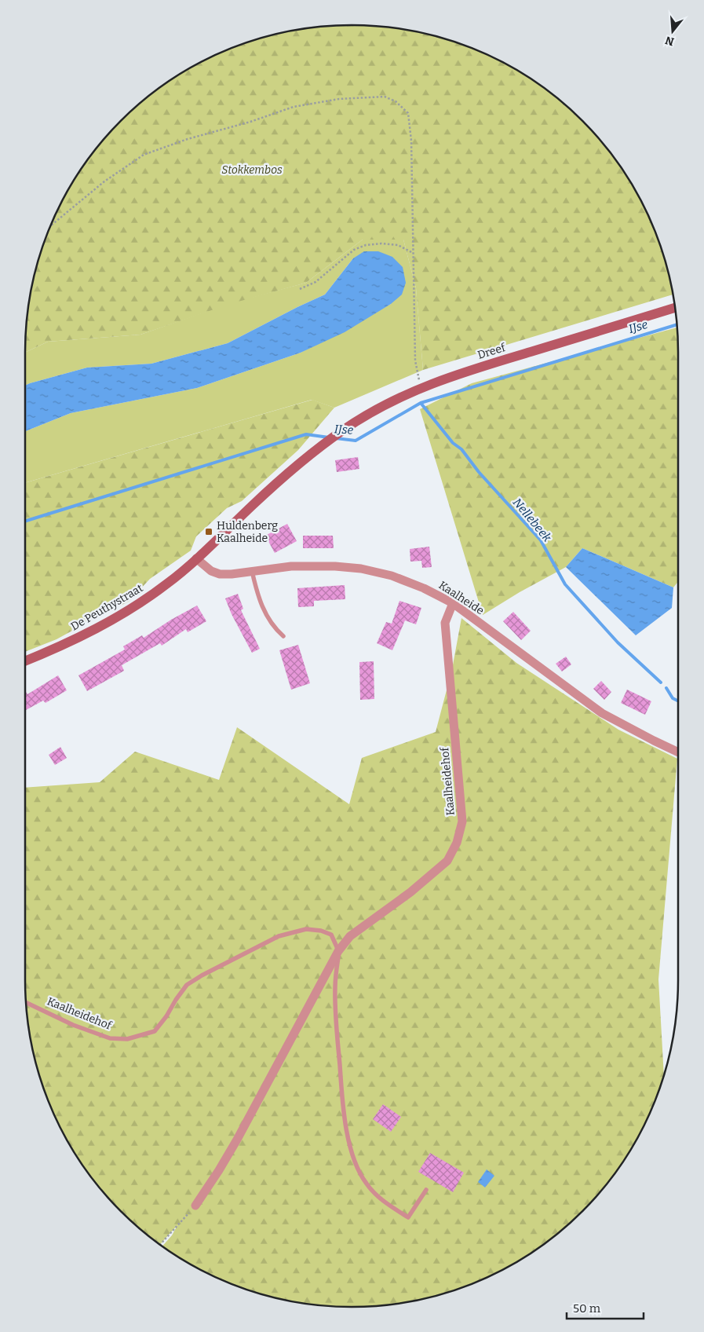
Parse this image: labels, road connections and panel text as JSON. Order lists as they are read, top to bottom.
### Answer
{
  "streets": {
    "main road": ["Dreef", "De Peuthystraat"],
    "street": ["Kaalheide", "Kaalheidehof"]
  },
  "crossings": [
    ["Dreef", "De Peuthystraat"],
    ["Kaalheide", "De Peuthystraat"],
    ["Kaalheide", "Kaalheidehof"]
  ],
  "water": ["IJse", "Nellebeek"],
  "parks": ["Stokkembos"],
  "places": {
    "transit": ["Huldenberg Kaalheide"]
  },
  "scale_bar": "50 m",
  "north": "bottom"
}
